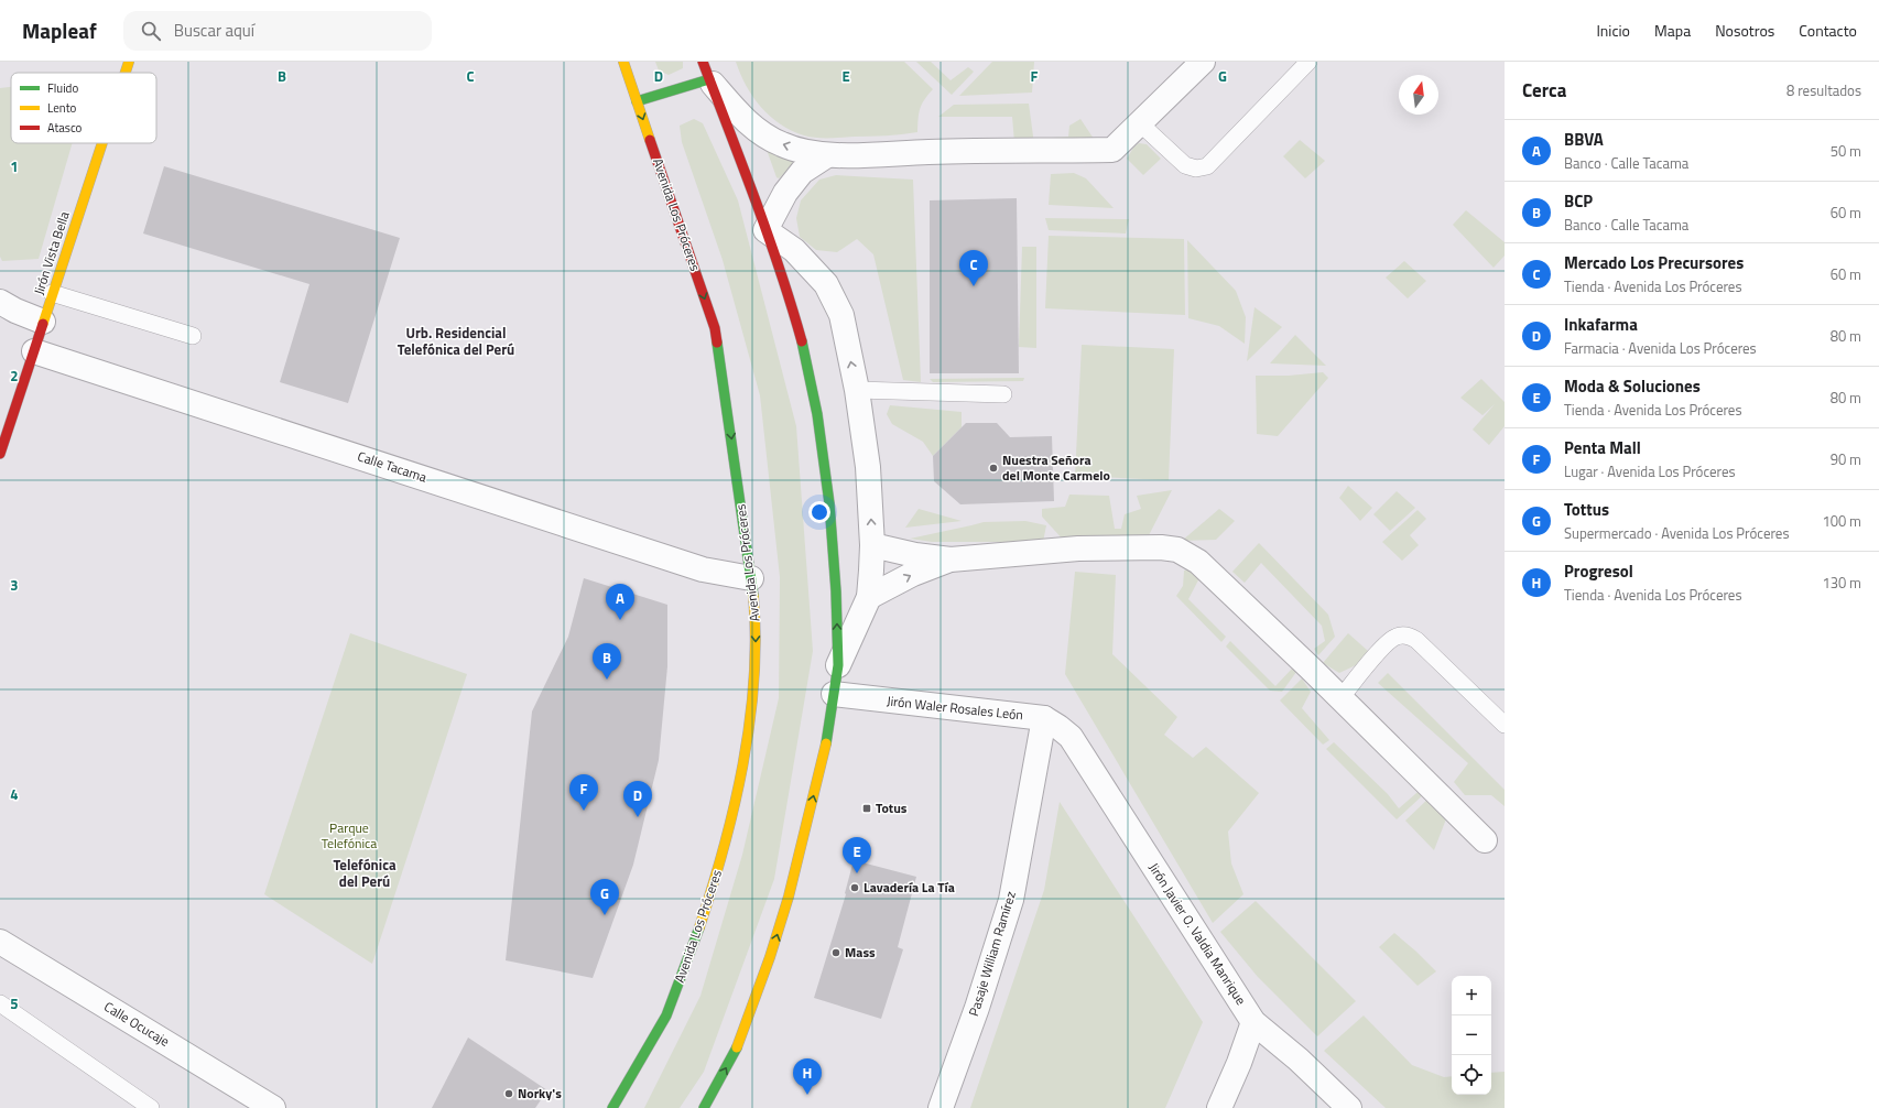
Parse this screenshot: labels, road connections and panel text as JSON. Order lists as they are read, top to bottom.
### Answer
{
  "streets": {
    "main road": ["Avenida Los Próceres", "Jirón Vista Bella"],
    "street": [
      "Calle Tacama",
      "Jirón Waler Rosales León",
      "Jirón Javier O. Valdia Manrique",
      "Pasaje William Ramírez",
      "Calle Ocucaje"
    ]
  },
  "crossings": [
    ["Avenida Los Próceres", "Calle Tacama"],
    ["Jirón Vista Bella", "Calle Tacama"],
    ["Jirón Waler Rosales León", "Jirón Javier O. Valdia Manrique"],
    ["Jirón Waler Rosales León", "Pasaje William Ramírez"]
  ],
  "districts": ["Urb. Residencial Telefónica del Perú", "Telefónica del Perú"],
  "parks": ["Parque Telefónica"],
  "places": {
    "other": [
      "Nuestra Señora del Monte Carmelo",
      "Lavadería La Tía",
      "Mass",
      "Norky's"
    ],
    "transit": ["Totus"]
  },
  "legend": ["Fluido", "Lento", "Atasco"],
  "north": "top",
  "page": {
    "header": "Mapleaf",
    "search": "Buscar aquí",
    "nav": [
      "Inicio",
      "Mapa",
      "Nosotros",
      "Contacto"
    ],
    "heading": ["Cerca", "8 resultados"],
    "list": [
      {
        "mark": "A",
        "name": "BBVA",
        "note": "Banco · Calle Tacama",
        "value": "50 m"
      },
      {
        "mark": "B",
        "name": "BCP",
        "note": "Banco · Calle Tacama",
        "value": "60 m"
      },
      {
        "mark": "C",
        "name": "Mercado Los Precursores",
        "note": "Tienda · Avenida Los Próceres",
        "value": "60 m"
      },
      {
        "mark": "D",
        "name": "Inkafarma",
        "note": "Farmacia · Avenida Los Próceres",
        "value": "80 m"
      },
      {
        "mark": "E",
        "name": "Moda & Soluciones",
        "note": "Tienda · Avenida Los Próceres",
        "value": "80 m"
      },
      {
        "mark": "F",
        "name": "Penta Mall",
        "note": "Lugar · Avenida Los Próceres",
        "value": "90 m"
      },
      {
        "mark": "G",
        "name": "Tottus",
        "note": "Supermercado · Avenida Los Próceres",
        "value": "100 m"
      },
      {
        "mark": "H",
        "name": "Progresol",
        "note": "Tienda · Avenida Los Próceres",
        "value": "130 m"
      }
    ],
    "pins": [
      "C",
      "A",
      "B",
      "F",
      "D",
      "E",
      "G",
      "H"
    ],
    "map_buttons": ["+", "−"]
  },
  "grid": {
    "columns": [
      "B",
      "C",
      "D",
      "E",
      "F",
      "G"
    ],
    "rows": [
      "1",
      "2",
      "3",
      "4",
      "5"
    ]
  }
}
